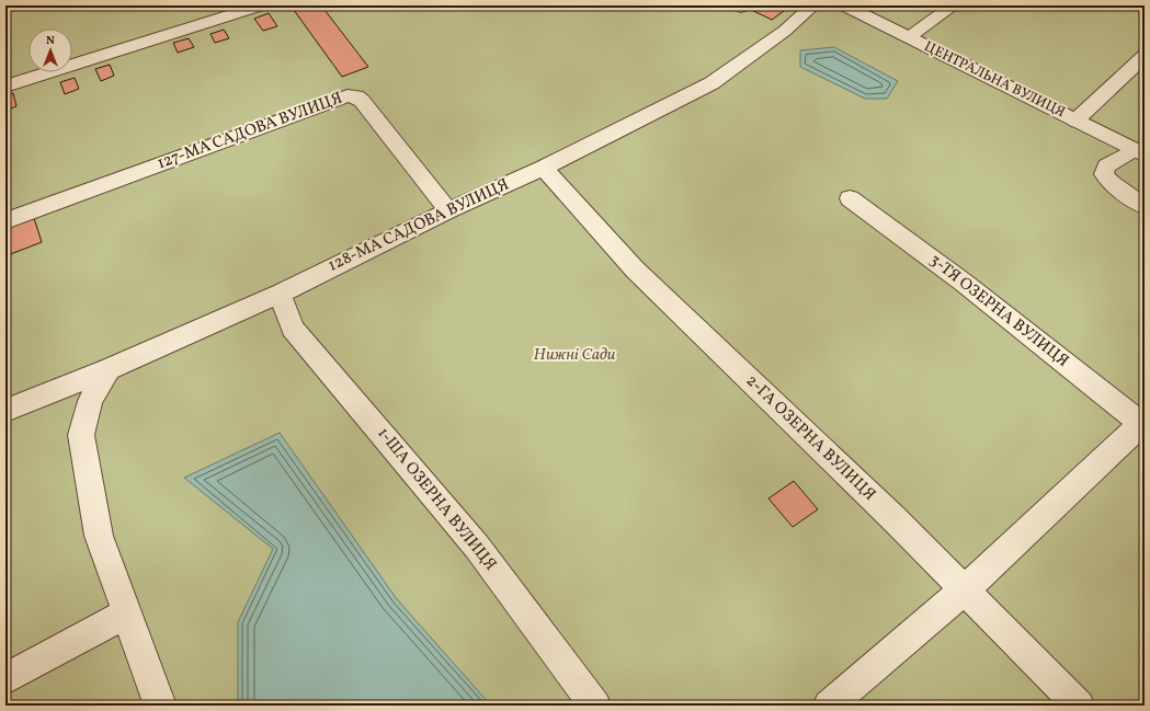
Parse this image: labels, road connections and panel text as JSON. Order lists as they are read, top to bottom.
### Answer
{
  "streets": {
    "street": [
      "ЦЕНТРАЛЬНА ВУЛИЦЯ",
      "127-МА САДОВА ВУЛИЦЯ",
      "128-МА САДОВА ВУЛИЦЯ",
      "3-ТЯ ОЗЕРНА ВУЛИЦЯ",
      "2-ГА ОЗЕРНА ВУЛИЦЯ",
      "1-ША ОЗЕРНА ВУЛИЦЯ"
    ]
  },
  "crossings": [
    ["127-МА САДОВА ВУЛИЦЯ", "128-МА САДОВА ВУЛИЦЯ"],
    ["128-МА САДОВА ВУЛИЦЯ", "2-ГА ОЗЕРНА ВУЛИЦЯ"],
    ["128-МА САДОВА ВУЛИЦЯ", "1-ША ОЗЕРНА ВУЛИЦЯ"]
  ],
  "parks": ["Нижні Сади"],
  "north": "top"
}
